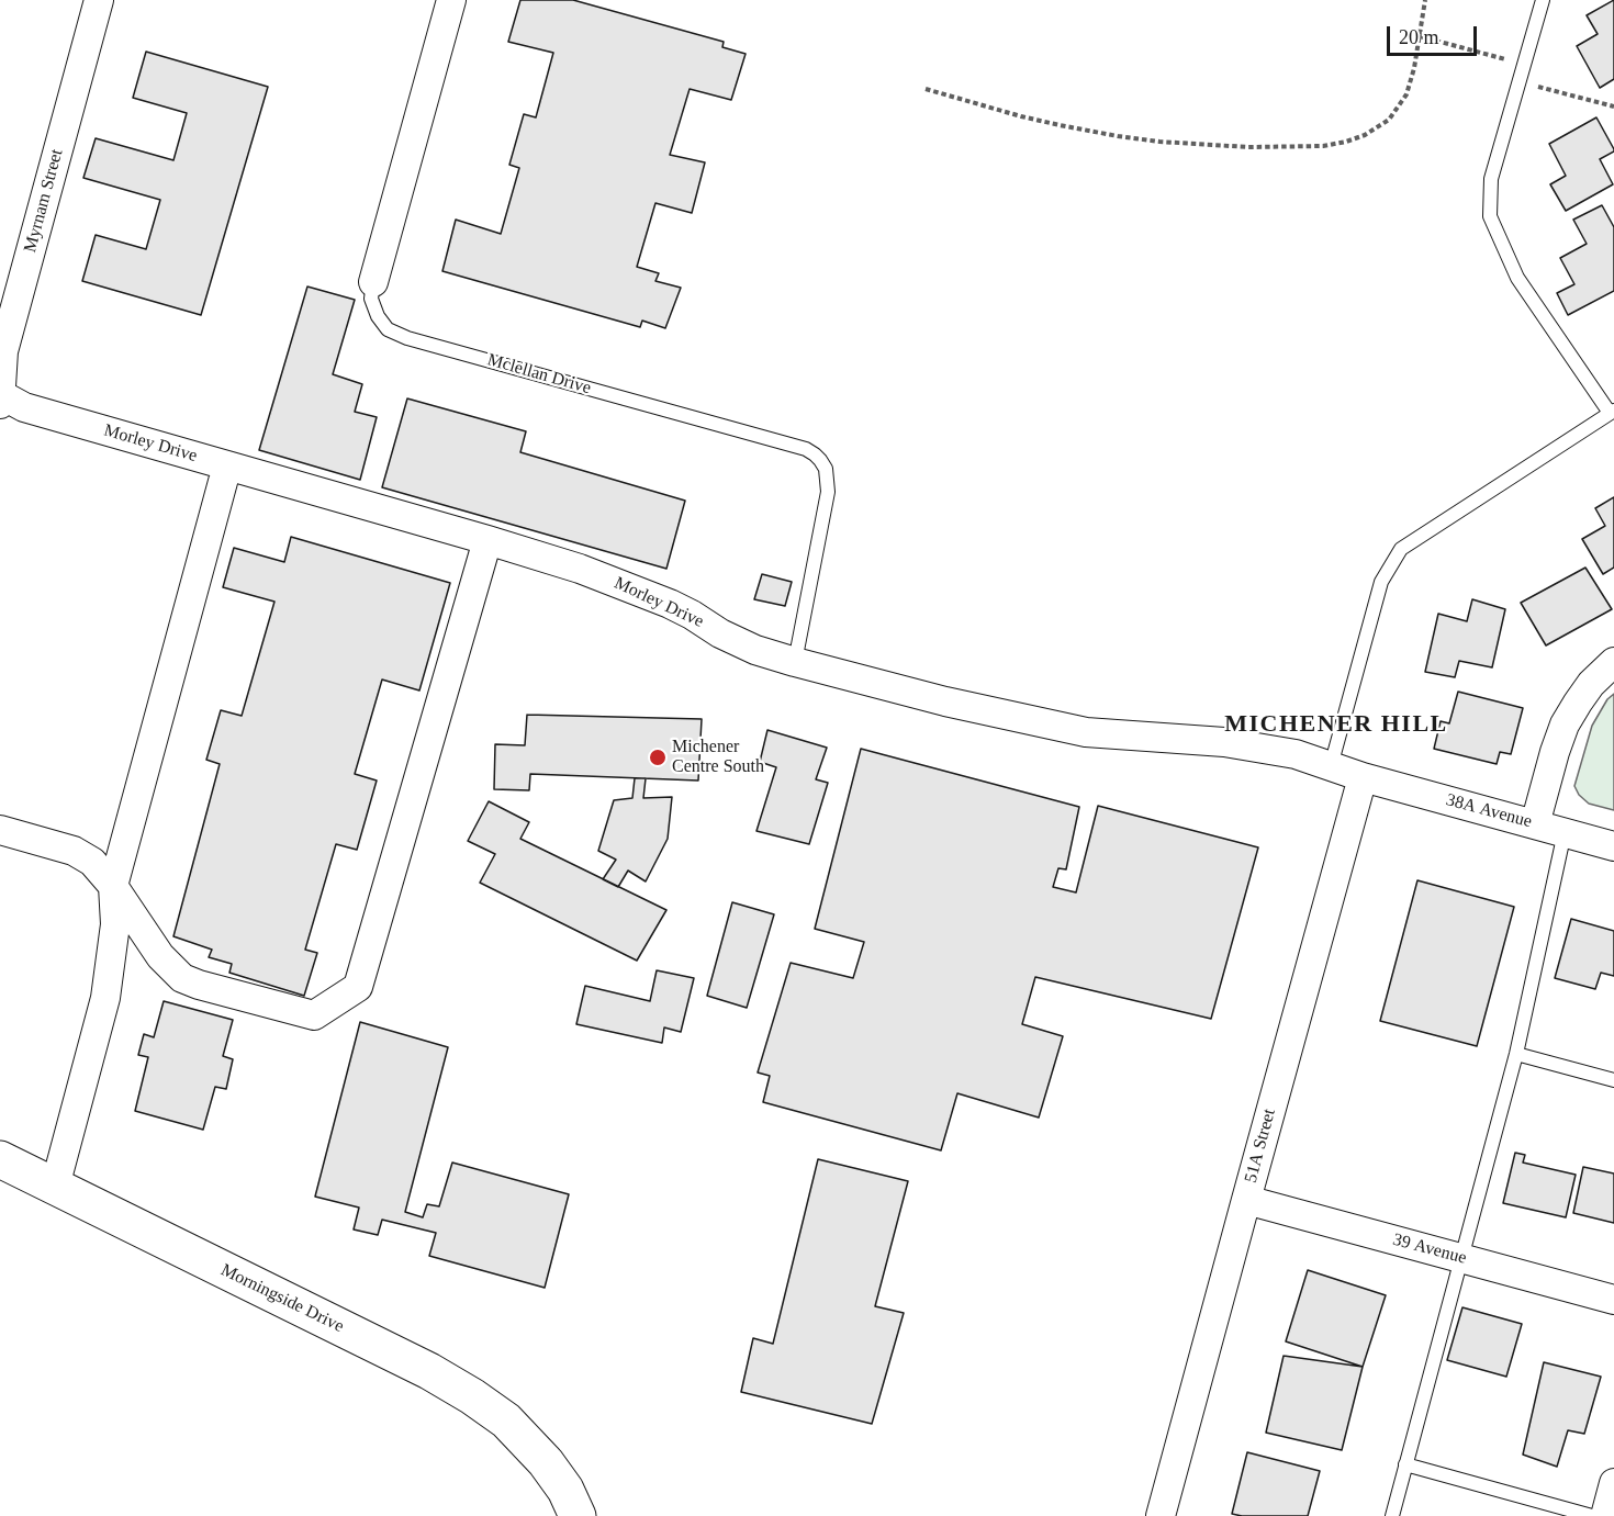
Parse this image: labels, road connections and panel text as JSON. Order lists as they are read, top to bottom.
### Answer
{
  "streets": {
    "street": [
      "Myrnam Street",
      "Mclellan Drive",
      "Morley Drive",
      "38A Avenue",
      "51A Street",
      "39 Avenue",
      "Morningside Drive"
    ]
  },
  "crossings": [
    ["Myrnam Street", "Morley Drive"],
    ["Mclellan Drive", "Morley Drive"],
    ["Morley Drive", "38A Avenue"],
    ["Morley Drive", "51A Street"],
    ["38A Avenue", "51A Street"],
    ["51A Street", "39 Avenue"]
  ],
  "districts": ["MICHENER HILL"],
  "places": ["Michener Centre South"],
  "scale_bar": "20 m"
}
